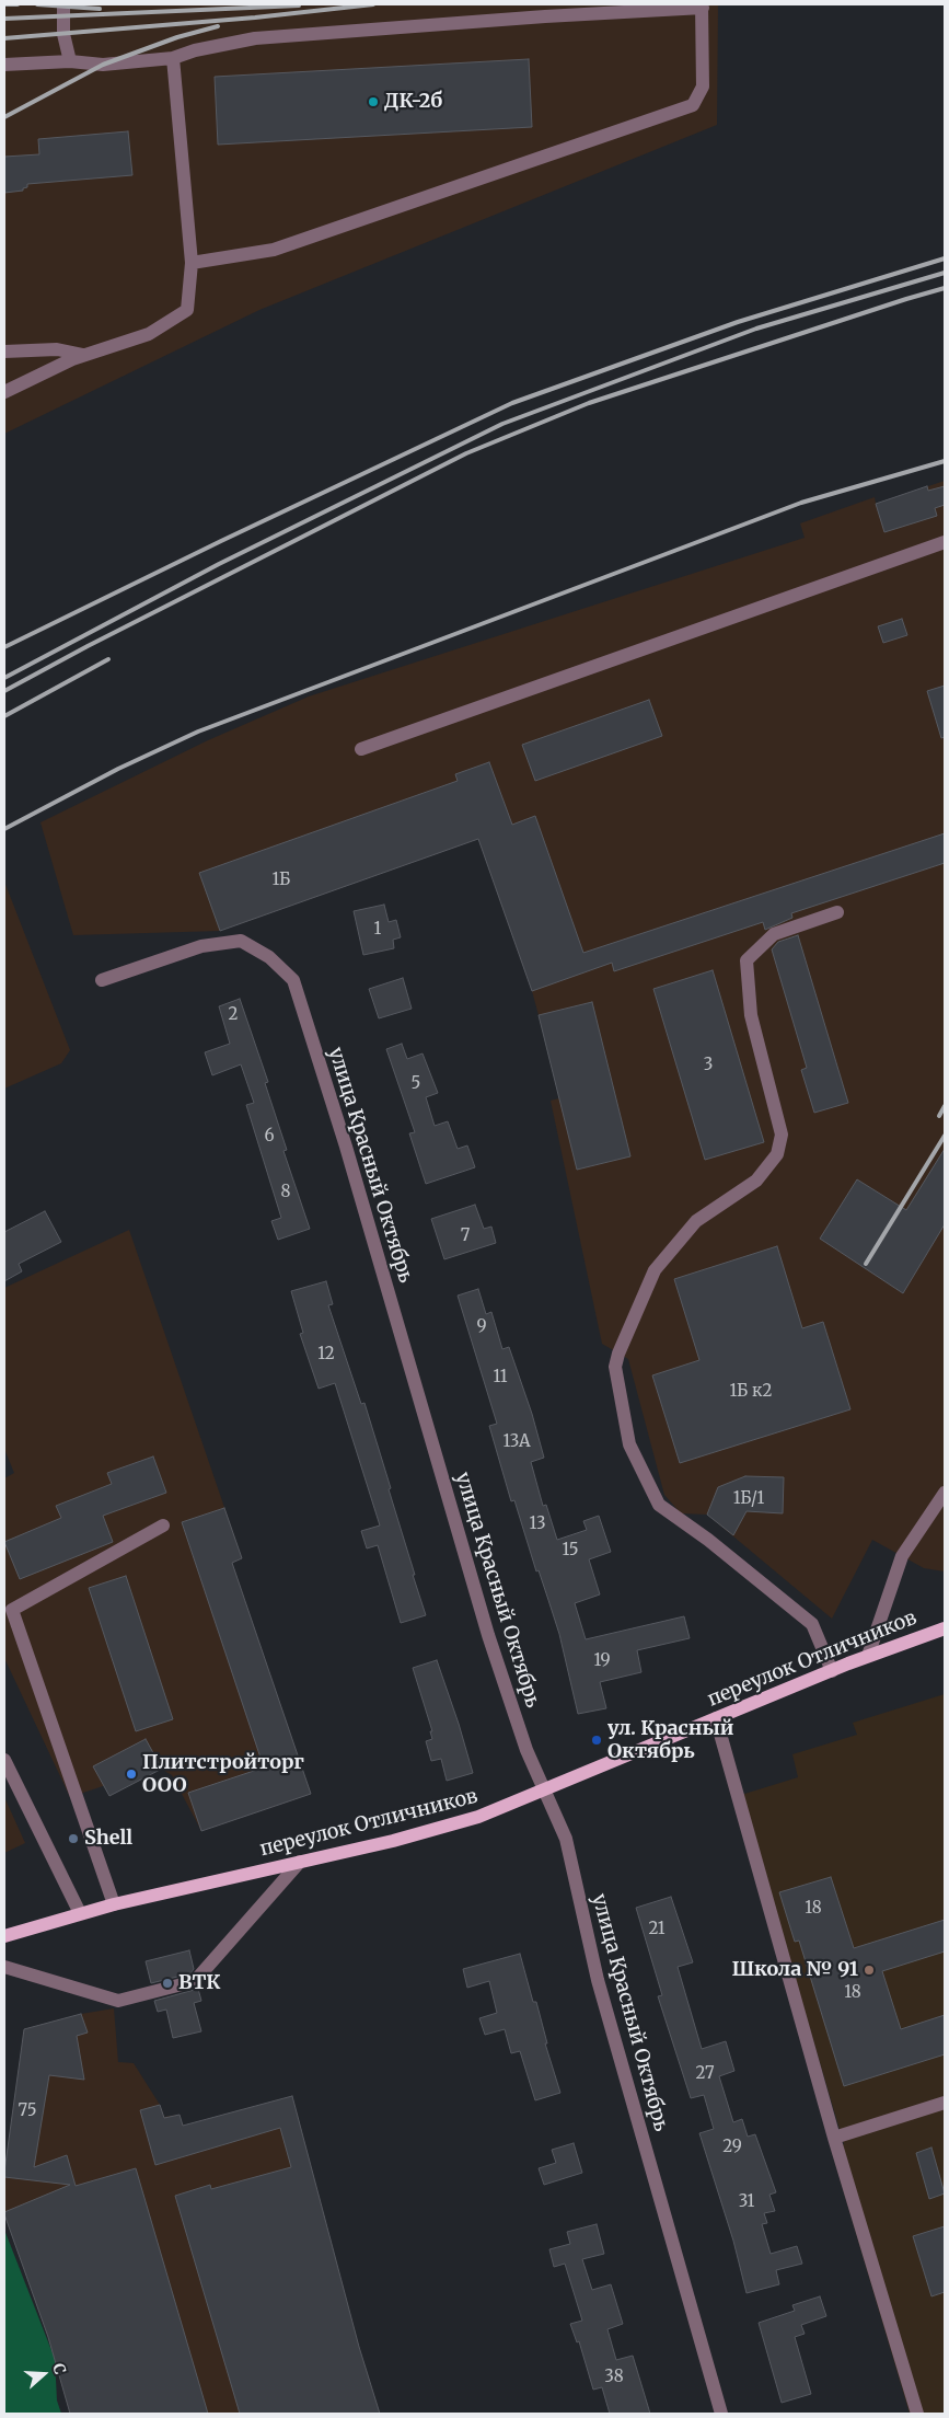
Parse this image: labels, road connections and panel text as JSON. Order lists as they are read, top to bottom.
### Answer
{
  "streets": {
    "main road": ["переулок Отличников"],
    "street": ["улица Красный Октябрь"]
  },
  "crossings": [
    ["улица Красный Октябрь", "переулок Отличников"]
  ],
  "places": [
    "ДК-2б",
    "ул. Красный Октябрь",
    "Плитстройторг ООО",
    "Shell",
    "Школа № 91",
    "ВТК"
  ],
  "house_numbers": [
    "1Б",
    "1",
    "2",
    "3",
    "5",
    "6",
    "8",
    "7",
    "9",
    "12",
    "11",
    "1Б к2",
    "13А",
    "1Б/1",
    "13",
    "15",
    "19",
    "18",
    "21",
    "18",
    "27",
    "75",
    "29",
    "31",
    "38"
  ],
  "north": "right"
}
